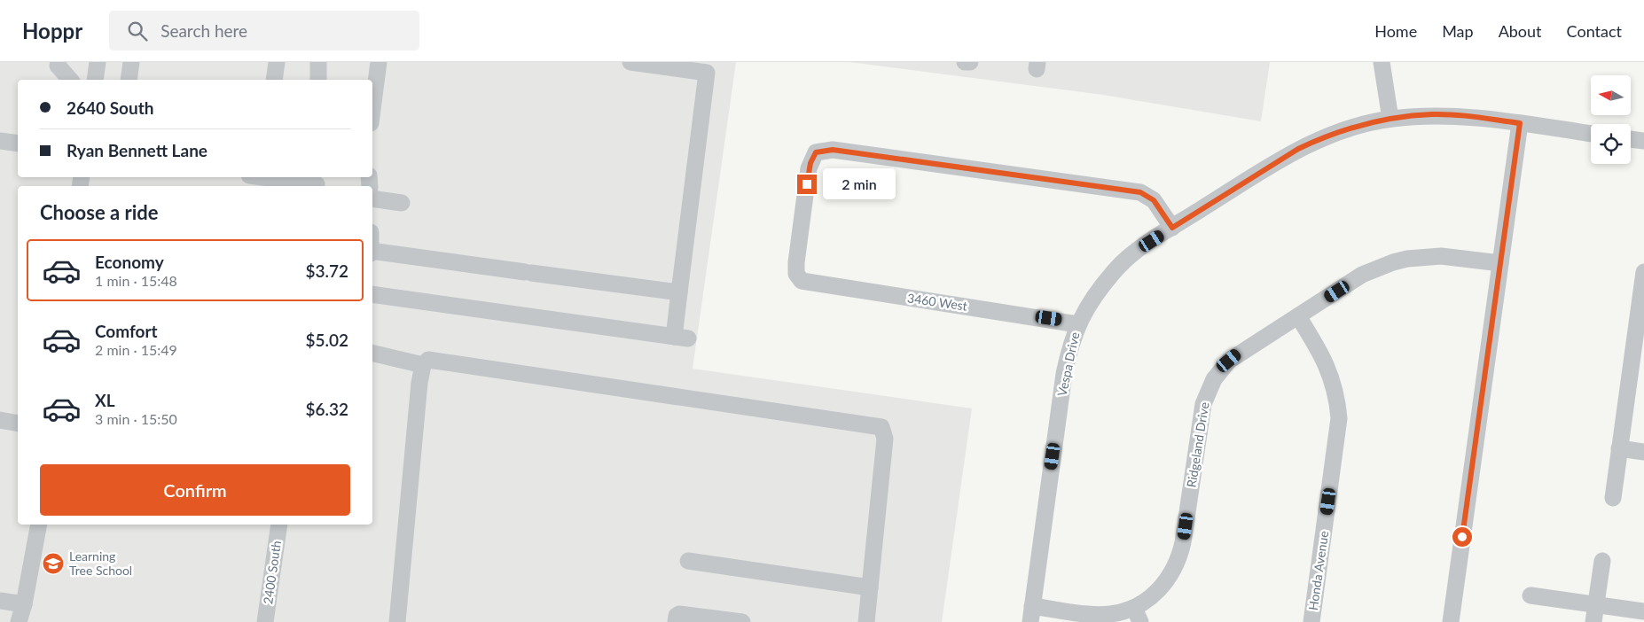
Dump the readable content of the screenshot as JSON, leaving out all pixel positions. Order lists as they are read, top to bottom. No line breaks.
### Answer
{"streets":{"street":["3460 West","Vespa Drive","Ridgeland Drive","Honda Avenue","2400 South"]},"crossings":[["3460 West","Vespa Drive"],["Vespa Drive","Ridgeland Drive"],["Ridgeland Drive","Honda Avenue"]],"places":{"school or university":["Learning Tree School"]},"north":"left","page":{"header":"Hoppr","search":"Search here","nav":["Home","Map","About","Contact"],"banner":["2640 South","Ryan Bennett Lane"],"bubble":"2 min","heading":"Choose a ride","list":[{"name":"Economy","note":"1 min · 15:48","value":"$3.72"},{"name":"Comfort","note":"2 min · 15:49","value":"$5.02"},{"name":"XL","note":"3 min · 15:50","value":"$6.32"}],"buttons":"Confirm"}}
